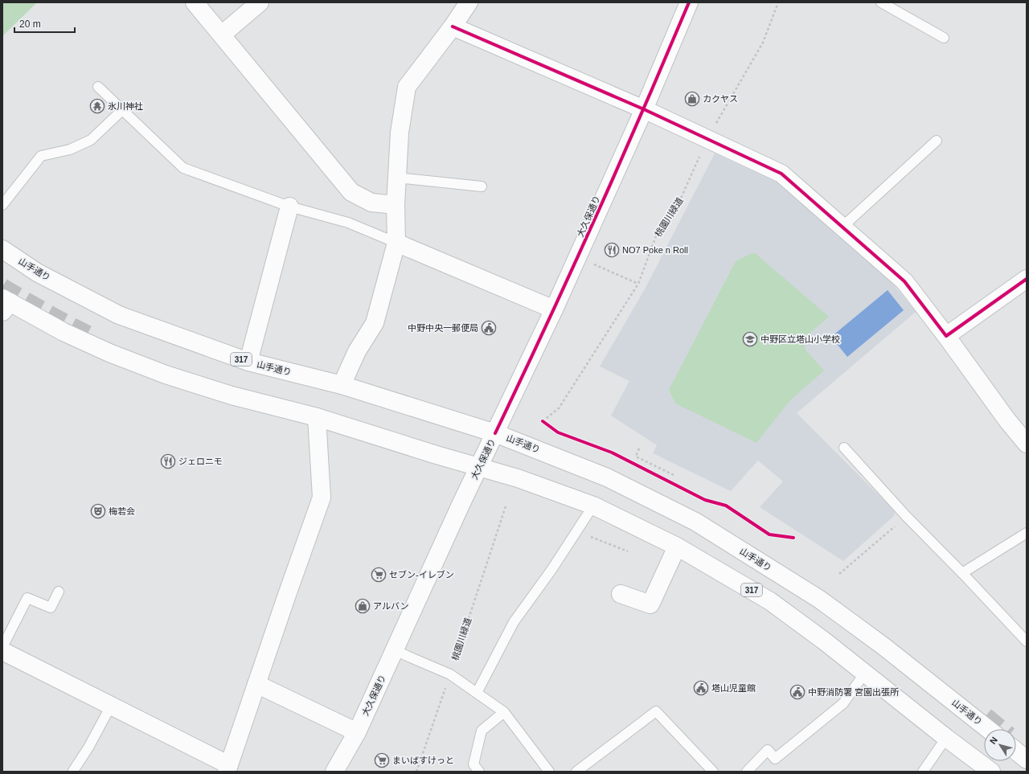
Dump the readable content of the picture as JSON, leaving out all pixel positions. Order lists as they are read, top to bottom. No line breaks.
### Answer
{"streets":{"main road":["大久保通り","山手通り","317"],"path":["桃園川緑道"]},"crossings":[["大久保通り","山手通り"],["大久保通り","317"]],"places":{"shop":["カクヤス","アルバン"],"temple":["氷川神社"],"restaurant":["NO7 Poke n Roll","ジェロニモ"],"public building":["中野中央一郵便局","塔山児童館","中野消防署 宮園出張所"],"school or university":["中野区立塔山小学校"],"theatre":["梅若会"],"supermarket":["セブン-イレブン","まいばすけっと"]},"scale_bar":"20 m","north":"top left"}
